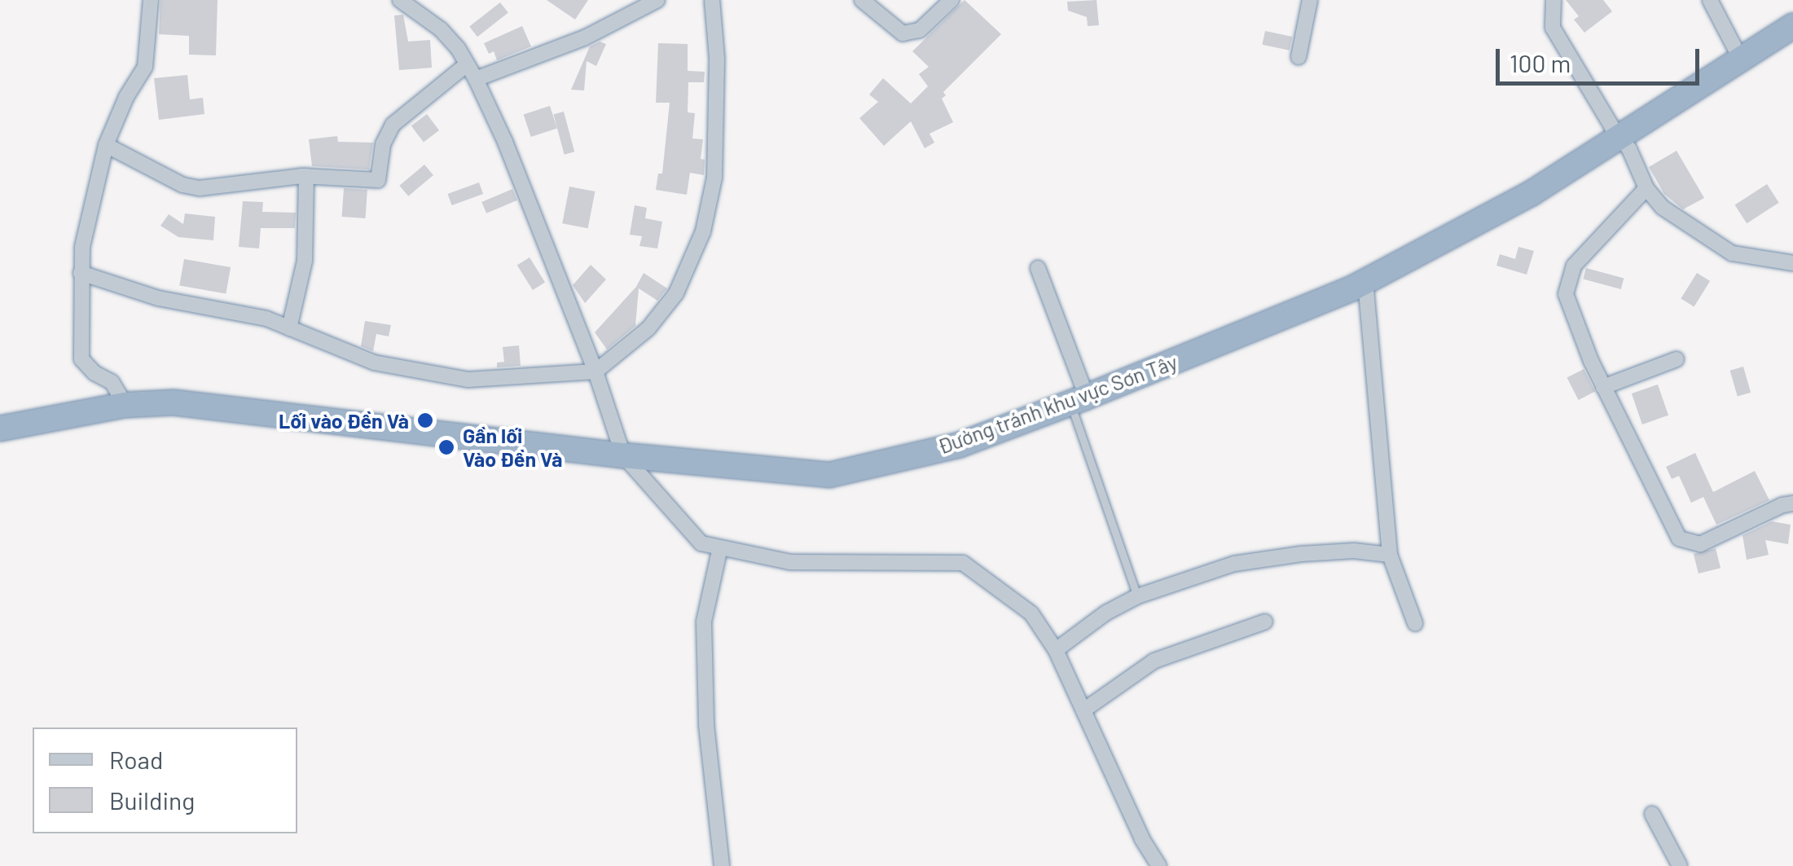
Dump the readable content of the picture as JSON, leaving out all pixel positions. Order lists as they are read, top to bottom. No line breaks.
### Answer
{"streets":{"highway":["Đường tránh khu vực Sơn Tây"]},"places":["Lối vào Đền Và","Gần lối Vào Đền Và"],"legend":["Road","Building"],"scale_bar":"100 m"}
